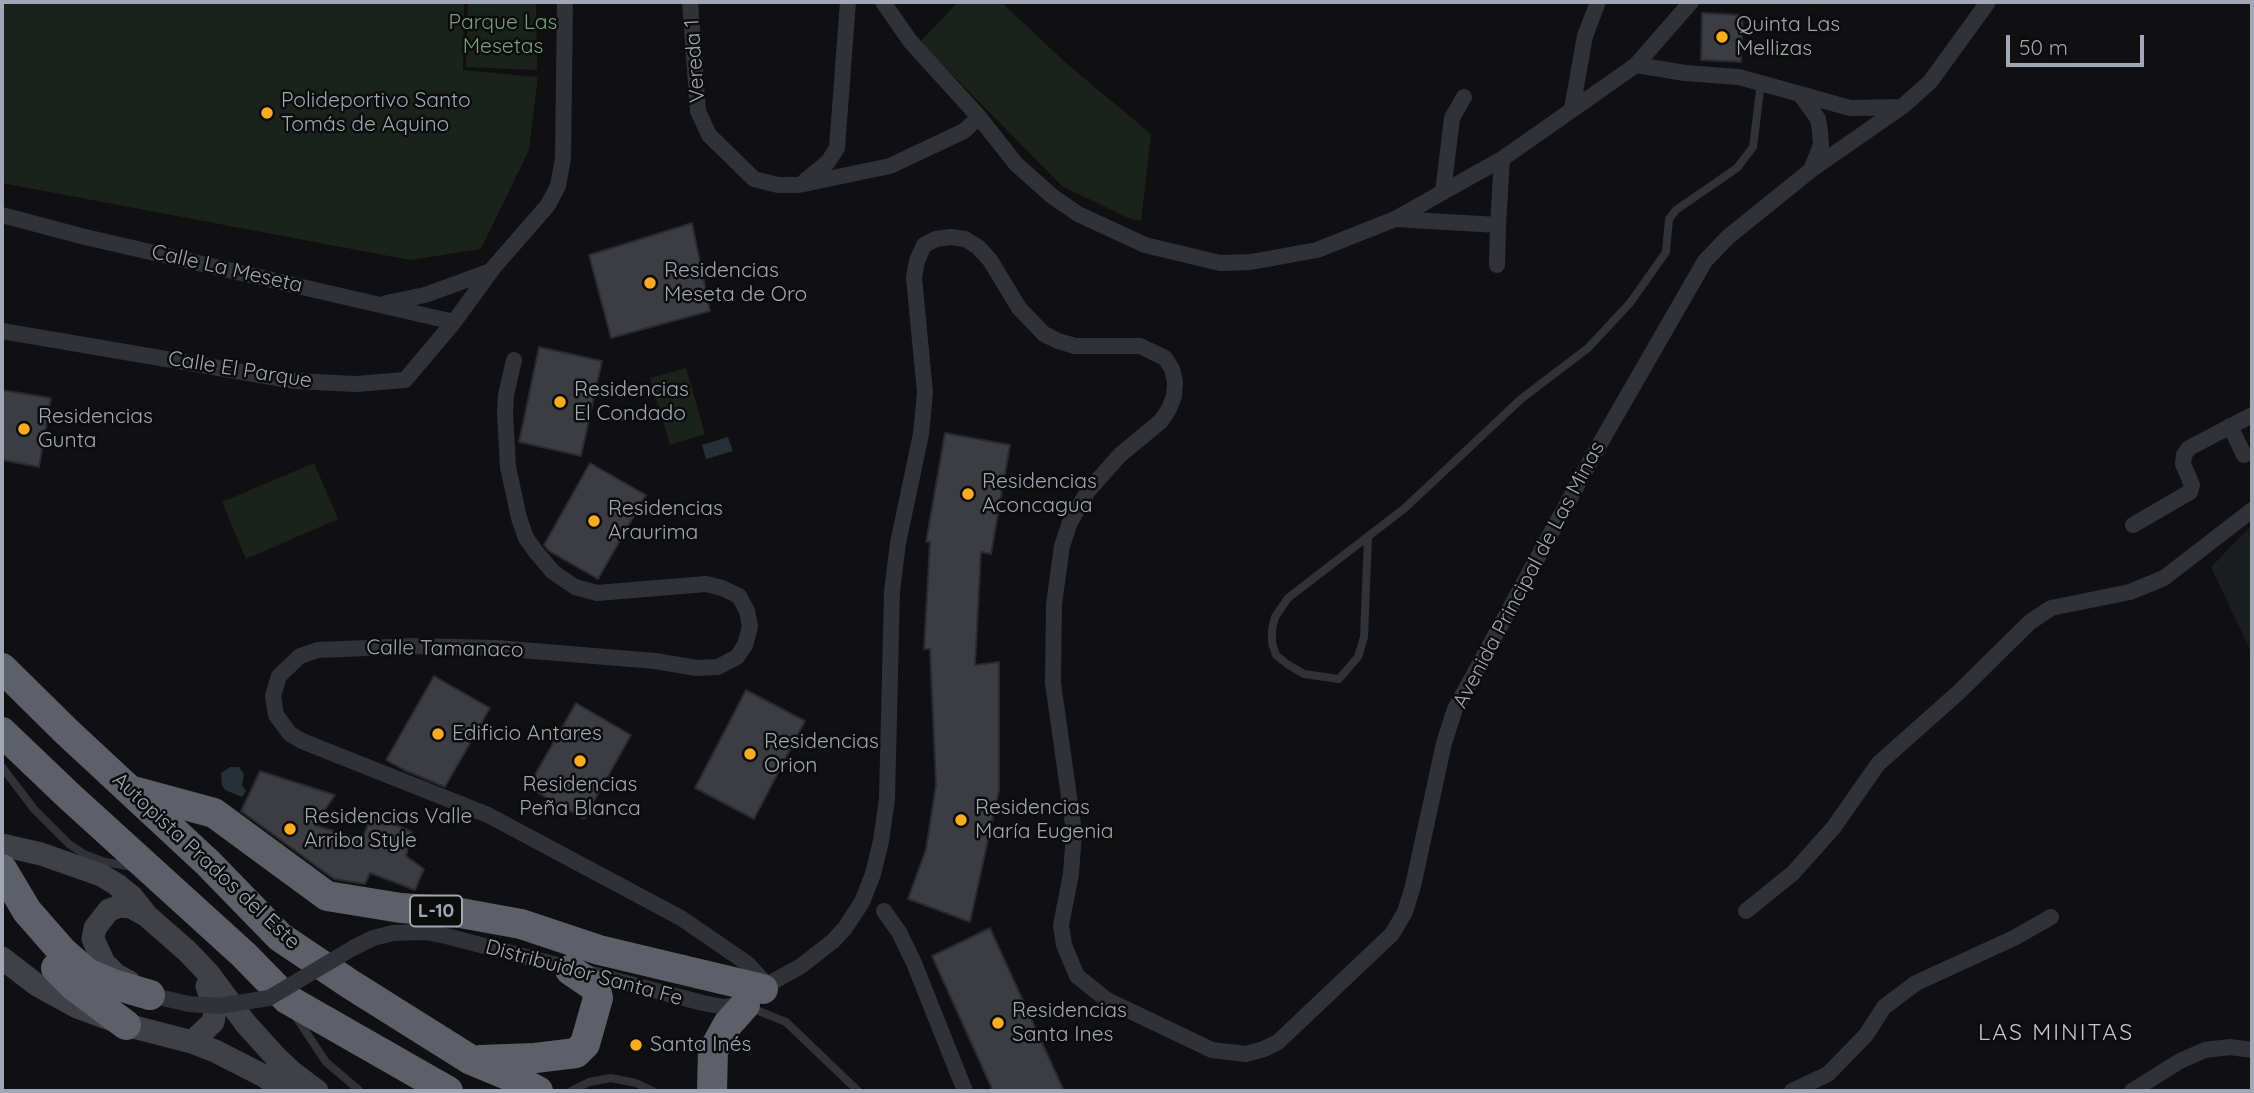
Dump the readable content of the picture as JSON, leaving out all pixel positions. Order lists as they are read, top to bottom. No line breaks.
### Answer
{"streets":{"highway":["Autopista Prados del Este","L-10"],"street":["Vereda 1","Calle La Meseta","Calle El Parque","Avenida Principal de Las Minas","Calle Tamanaco","Distribuidor Santa Fe"]},"crossings":[["Calle La Meseta","Calle El Parque"],["Avenida Principal de Las Minas","Calle Tamanaco"],["Avenida Principal de Las Minas","L-10"],["Avenida Principal de Las Minas","Distribuidor Santa Fe"],["Calle Tamanaco","L-10"],["Calle Tamanaco","Distribuidor Santa Fe"],["Autopista Prados del Este","L-10"],["L-10","Distribuidor Santa Fe"]],"districts":["LAS MINITAS"],"parks":["Parque Las Mesetas"],"places":["Quinta Las Mellizas","Polideportivo Santo Tomás de Aquino","Residencias Meseta de Oro","Residencias El Condado","Residencias Gunta","Residencias Aconcagua","Residencias Araurima","Edificio Antares","Residencias Orion","Residencias Peña Blanca","Residencias María Eugenia","Residencias Valle Arriba Style","Residencias Santa Ines","Santa Inés"],"scale_bar":"50 m"}
